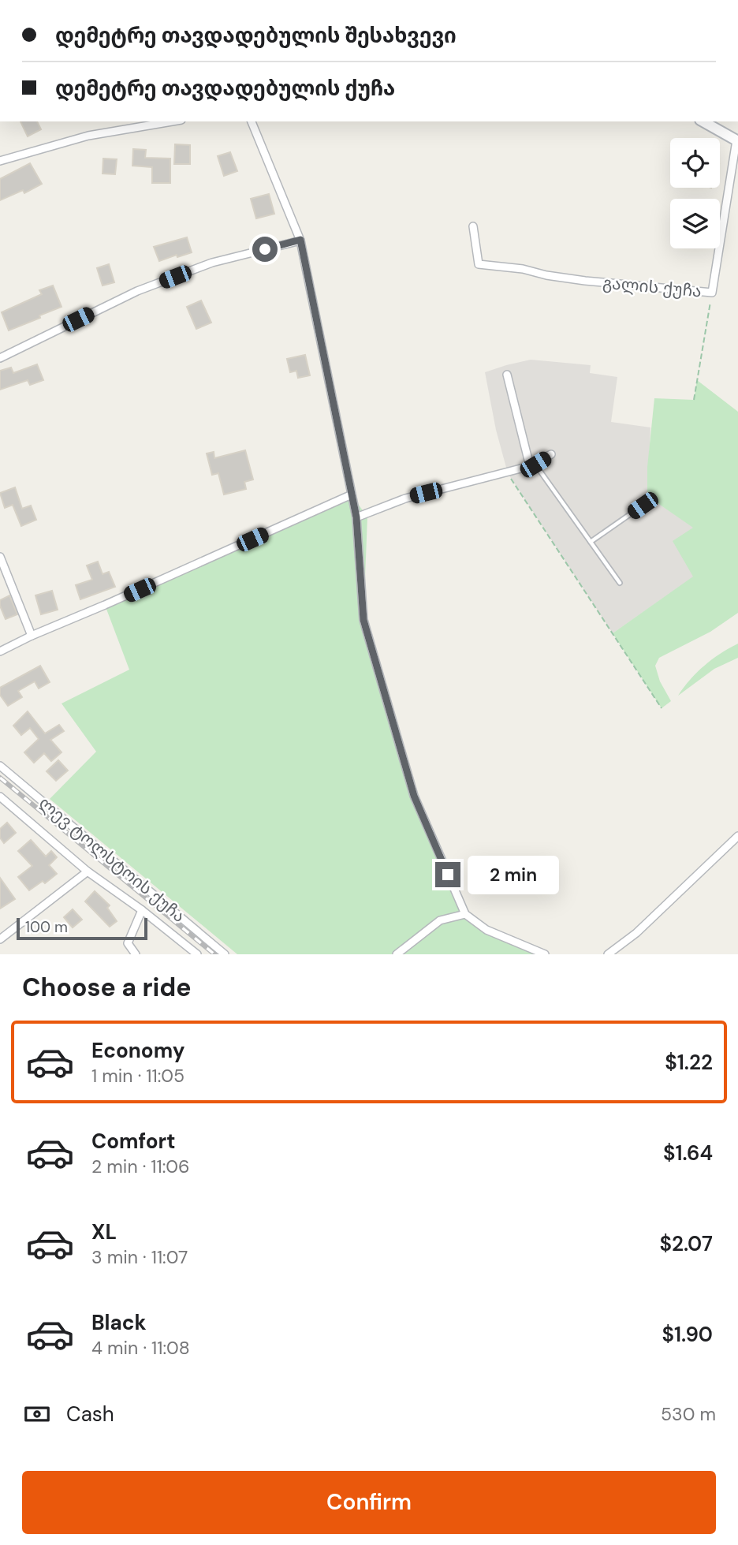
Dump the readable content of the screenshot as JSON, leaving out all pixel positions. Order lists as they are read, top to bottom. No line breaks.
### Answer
{"streets":{"street":["გალის ქუჩა","ლევ ტოლსტოის ქუჩა"]},"scale_bar":"100 m","page":{"banner":["დემეტრე თავდადებულის შესახვევი","დემეტრე თავდადებულის ქუჩა"],"bubble":"2 min","scale":"100 m","heading":"Choose a ride","list":[{"name":"Economy","note":"1 min · 11:05","value":"$1.22"},{"name":"Comfort","note":"2 min · 11:06","value":"$1.64"},{"name":"XL","note":"3 min · 11:07","value":"$2.07"},{"name":"Black","note":"4 min · 11:08","value":"$1.90"}],"pay":["Cash","530 m"],"buttons":"Confirm"}}
